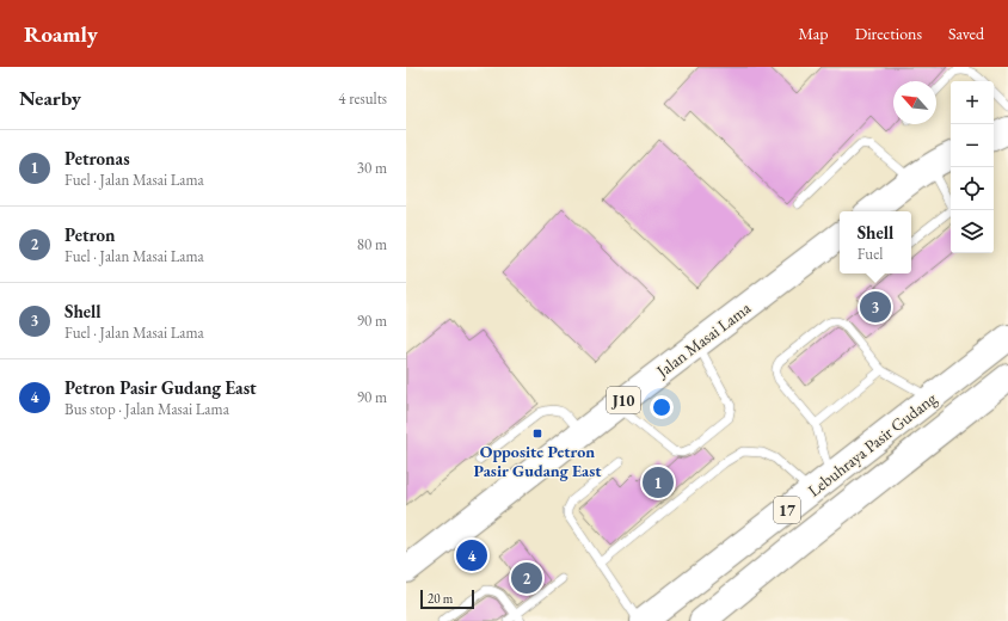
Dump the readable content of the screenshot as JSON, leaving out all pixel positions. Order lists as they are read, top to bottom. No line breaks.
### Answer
{"streets":{"main road":["Jalan Masai Lama","J10","Lebuhraya Pasir Gudang","17"]},"places":{"transit":["Opposite Petron Pasir Gudang East"]},"scale_bar":"20 m","north":"top left","page":{"header":"Roamly","nav":["Map","Directions","Saved"],"heading":["Nearby","4 results"],"map_buttons":["+","−"],"list":[{"mark":"1","name":"Petronas","note":"Fuel · Jalan Masai Lama","value":"30 m"},{"mark":"2","name":"Petron","note":"Fuel · Jalan Masai Lama","value":"80 m"},{"mark":"3","name":"Shell","note":"Fuel · Jalan Masai Lama","value":"90 m"},{"mark":"4","name":"Petron Pasir Gudang East","note":"Bus stop · Jalan Masai Lama","value":"90 m"}],"popup":["Shell","Fuel"],"pins":["3","1","4","2"],"scale":"20 m"}}
